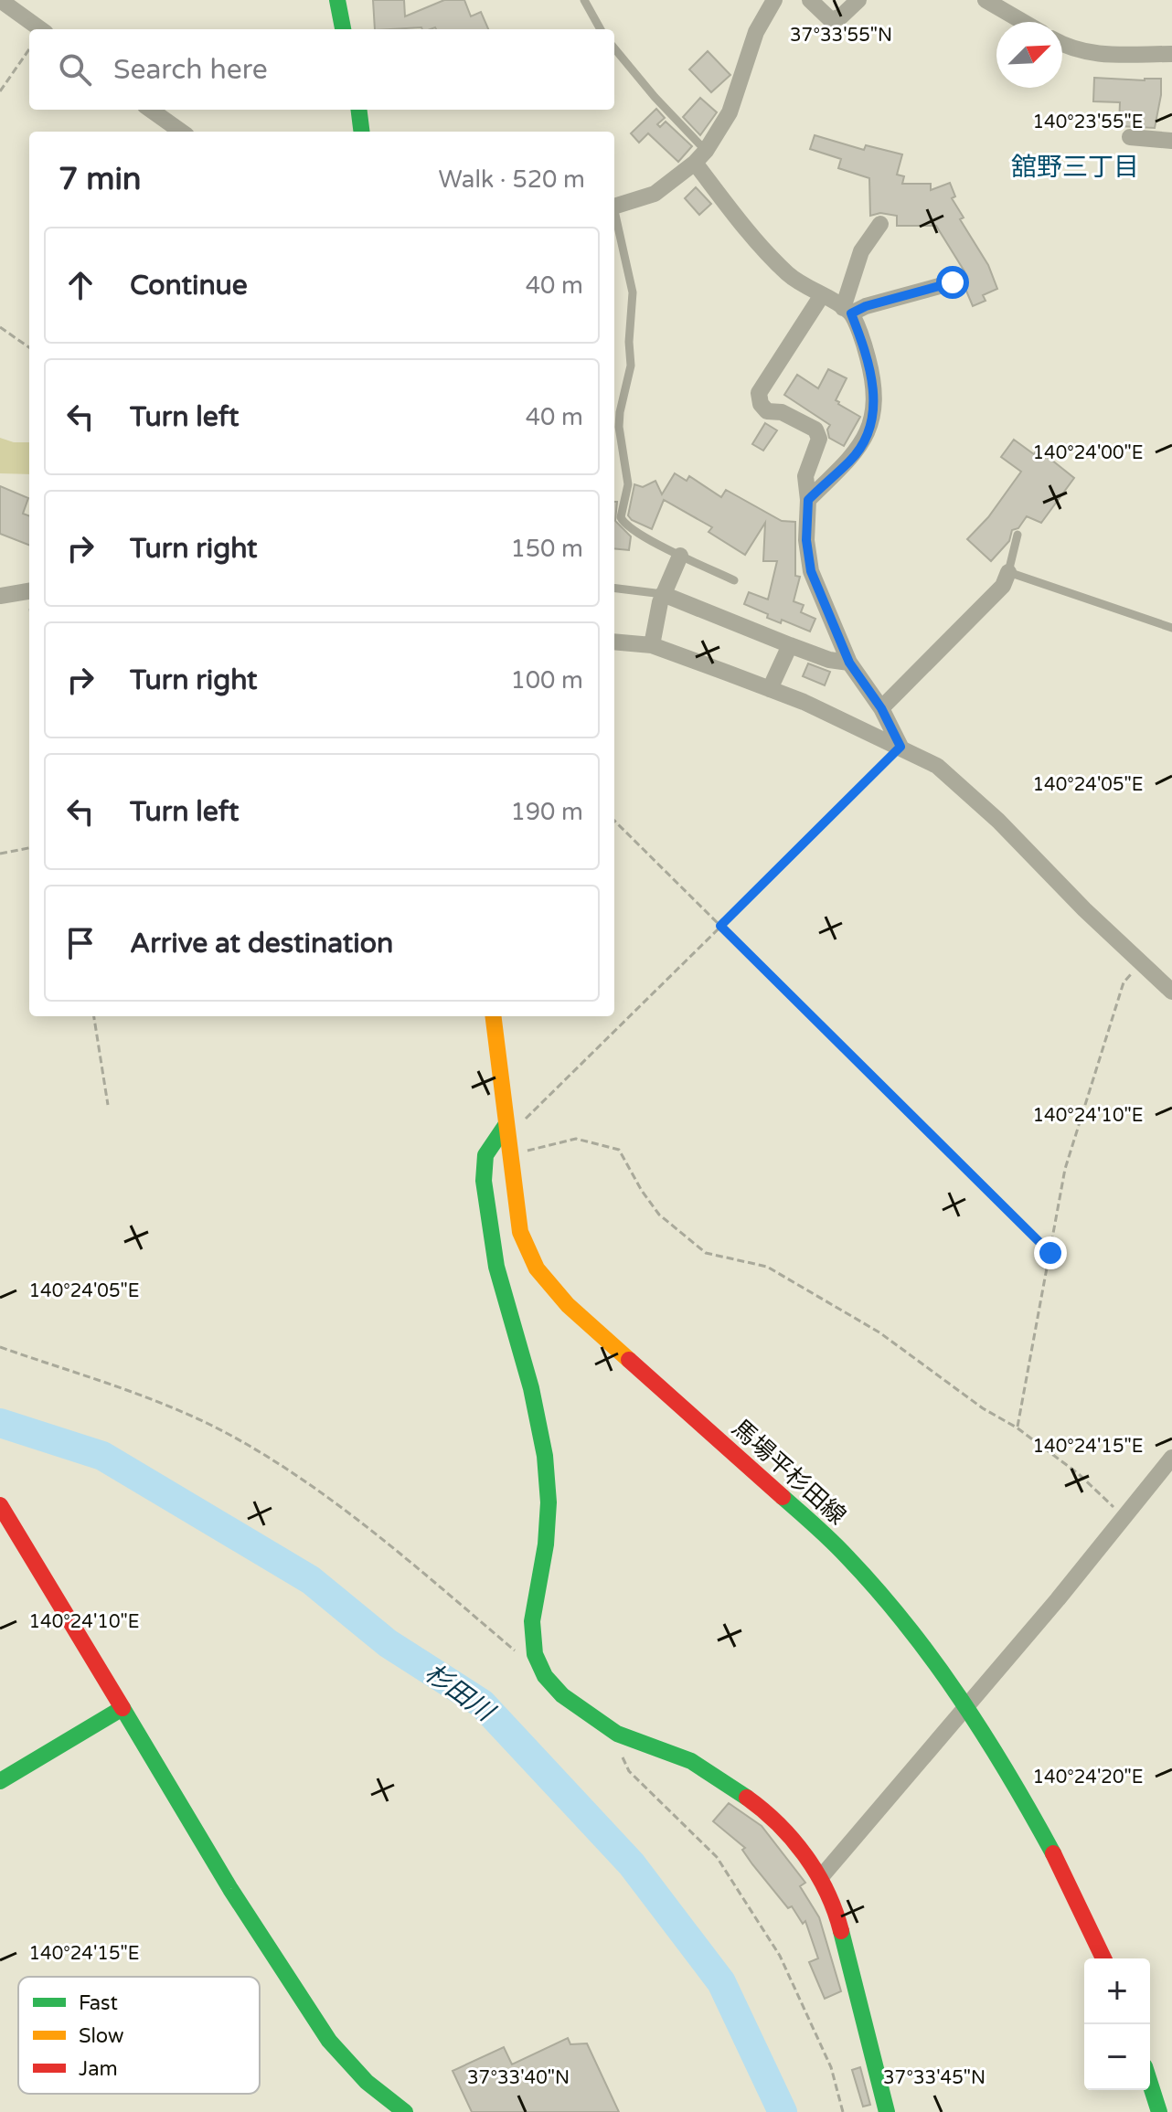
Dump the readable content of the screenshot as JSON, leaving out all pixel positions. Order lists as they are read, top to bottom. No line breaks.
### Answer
{"streets":{"street":["馬場平杉田線"]},"districts":["舘野三丁目"],"water":["杉田川"],"legend":["Fast","Slow","Jam"],"north":"top right","page":{"search":"Search here","heading":["7 min","Walk · 520 m"],"list":[["Continue","40 m"],["Turn left","40 m"],["Turn right","150 m"],["Turn right","100 m"],["Turn left","190 m"],"Arrive at destination"],"map_buttons":["+","−"]},"coordinates":["37°33'55\"N","140°23'55\"E","140°24'00\"E","140°24'05\"E","140°24'10\"E","140°24'15\"E","140°24'20\"E","37°33'40\"N","37°33'45\"N"]}
